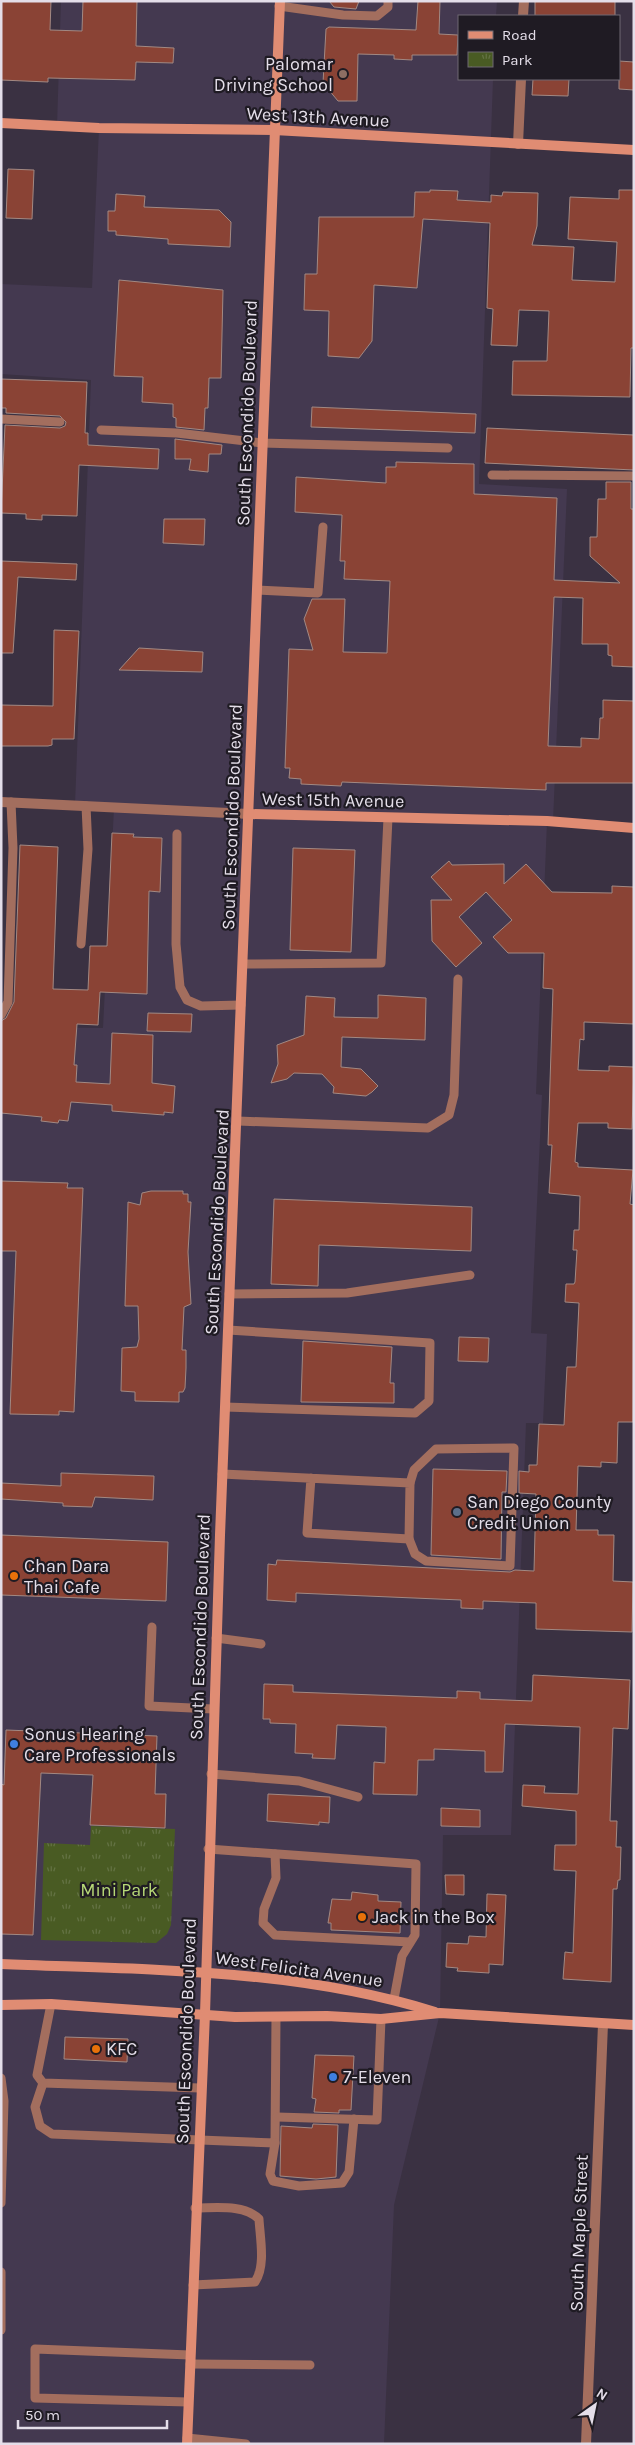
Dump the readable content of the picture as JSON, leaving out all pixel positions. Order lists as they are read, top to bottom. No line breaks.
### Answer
{"streets":{"main road":["West 13th Avenue","South Escondido Boulevard","West 15th Avenue","West Felicita Avenue"],"street":["South Maple Street"]},"crossings":[["West 13th Avenue","South Escondido Boulevard"],["South Escondido Boulevard","West 15th Avenue"],["South Escondido Boulevard","West Felicita Avenue"],["West Felicita Avenue","South Maple Street"]],"parks":["Mini Park"],"places":["Palomar Driving School","San Diego County Credit Union","Chan Dara Thai Cafe","Sonus Hearing Care Professionals","Jack in the Box","KFC","7-Eleven"],"legend":["Road","Park"],"scale_bar":"50 m","north":"top right"}
